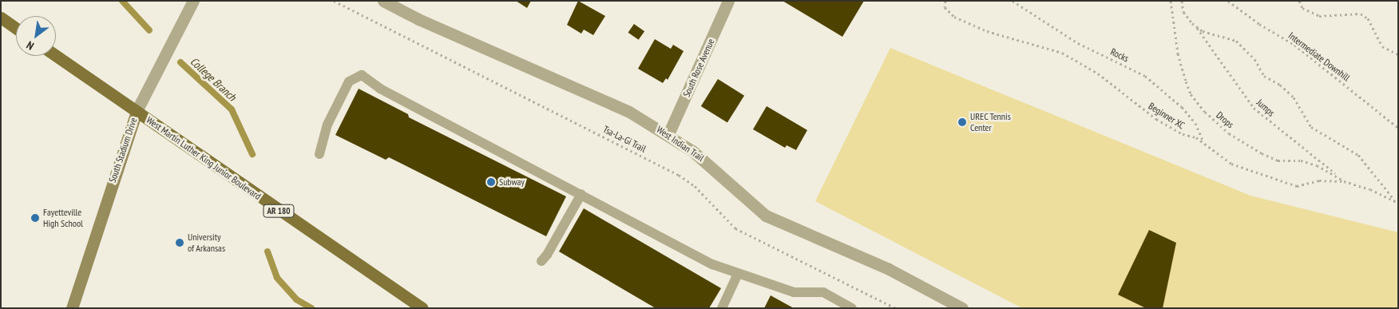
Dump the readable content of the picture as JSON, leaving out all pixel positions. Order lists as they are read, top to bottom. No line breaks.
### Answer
{"streets":{"main road":["West Martin Luther King Junior Boulevard","AR 180"],"street":["South Rose Avenue","West Indian Trail","South Stadium Drive"],"path":["Rocks","Intermediate Downhill","Jumps","Beginner XC","Drops","Tsa-La-Gi Trail"]},"crossings":[["Rocks","Beginner XC"],["South Rose Avenue","West Indian Trail"],["Jumps","Beginner XC"],["Jumps","Drops"],["Beginner XC","Drops"],["South Stadium Drive","West Martin Luther King Junior Boulevard"]],"water":["College Branch"],"places":["UREC Tennis Center","Subway","Fayetteville High School","University of Arkansas"],"north":"bottom left"}
